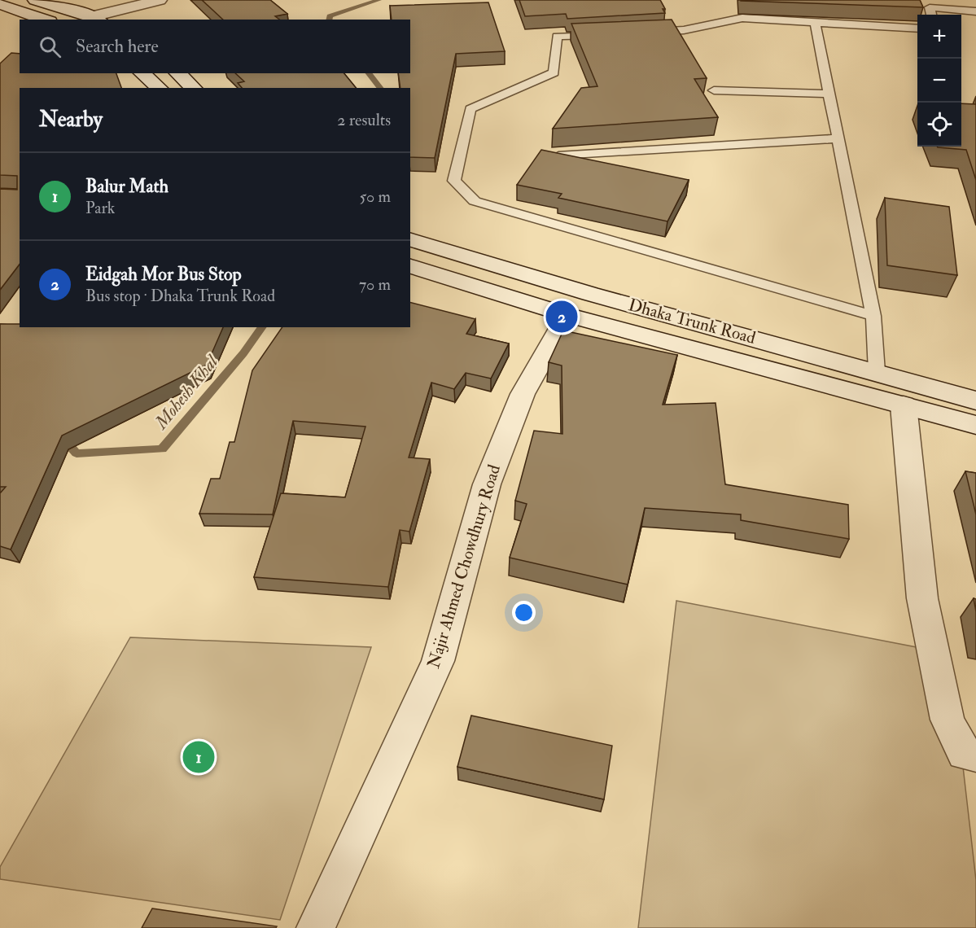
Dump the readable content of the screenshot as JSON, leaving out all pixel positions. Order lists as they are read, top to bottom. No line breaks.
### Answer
{"streets":{"main road":["Dhaka Trunk Road","Najir Ahmed Chowdhury Road"]},"crossings":[["Dhaka Trunk Road","Najir Ahmed Chowdhury Road"]],"water":["Mohesh Khal"],"page":{"map_buttons":["+","−"],"search":"Search here","heading":["Nearby","2 results"],"list":[{"mark":"1","name":"Balur Math","note":"Park","value":"50 m"},{"mark":"2","name":"Eidgah Mor Bus Stop","note":"Bus stop · Dhaka Trunk Road","value":"70 m"}],"pins":["2","1"]}}
